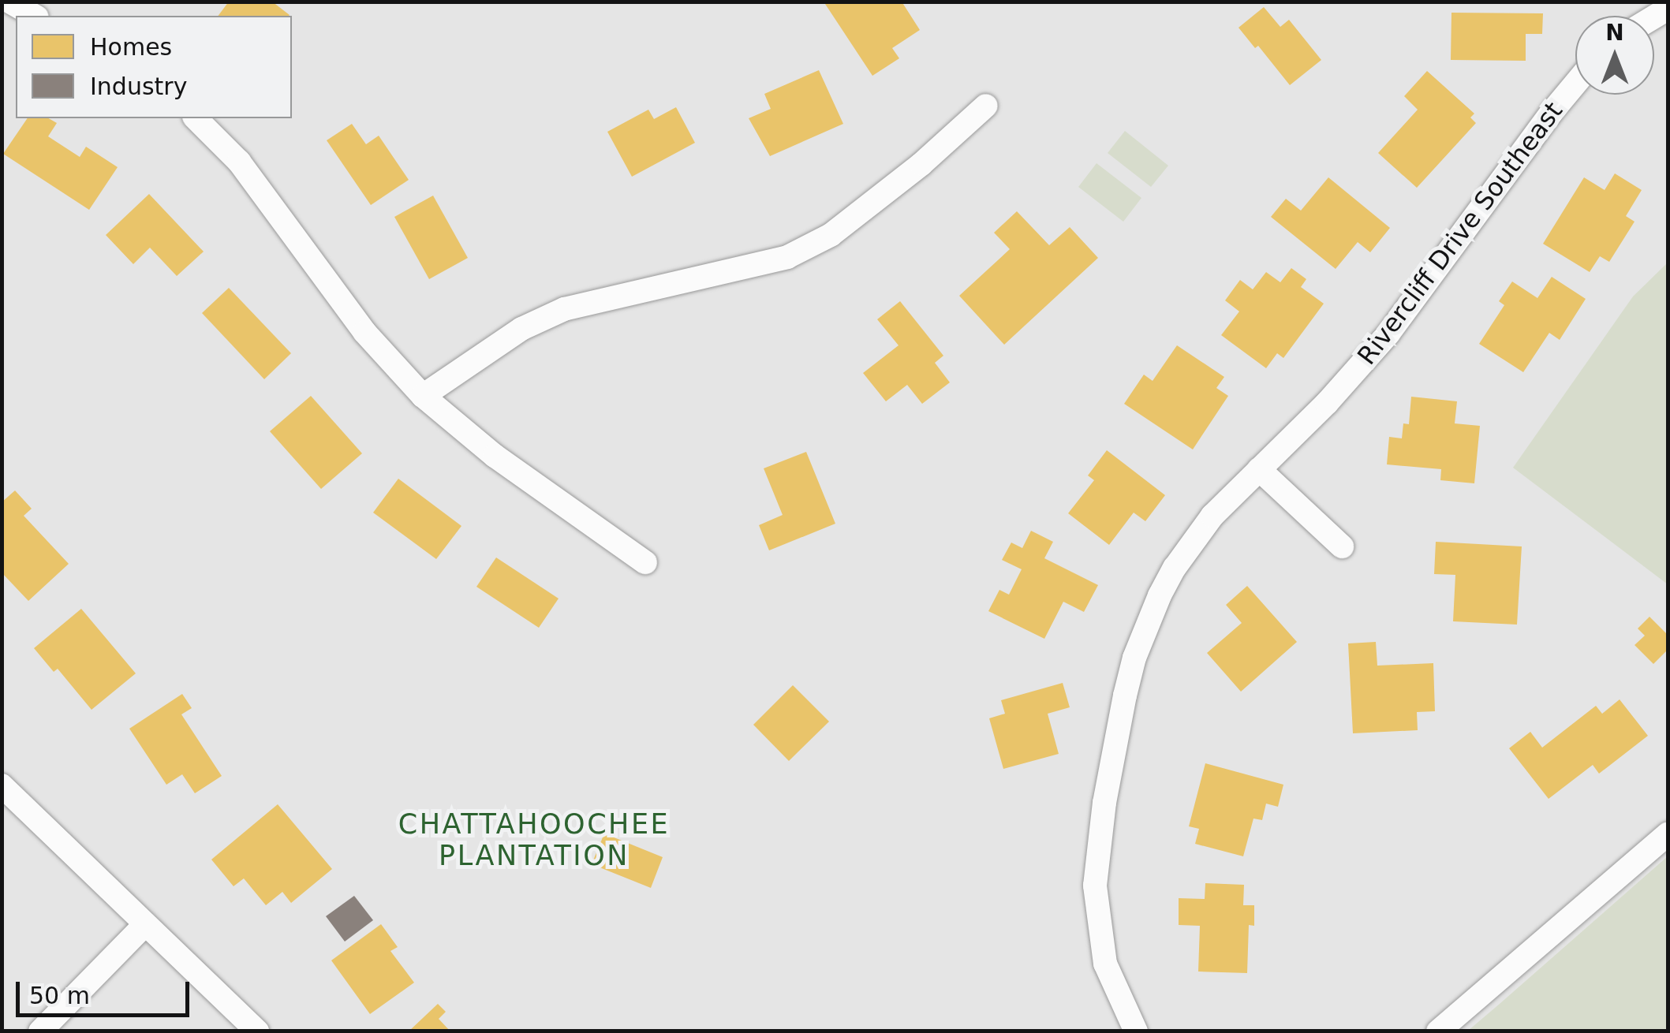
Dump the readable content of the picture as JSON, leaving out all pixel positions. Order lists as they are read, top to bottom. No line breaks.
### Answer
{"streets":{"street":["Rivercliff Drive Southeast"]},"districts":["CHATTAHOOCHEE PLANTATION"],"legend":["Homes","Industry"],"scale_bar":"50 m","north":"top"}
